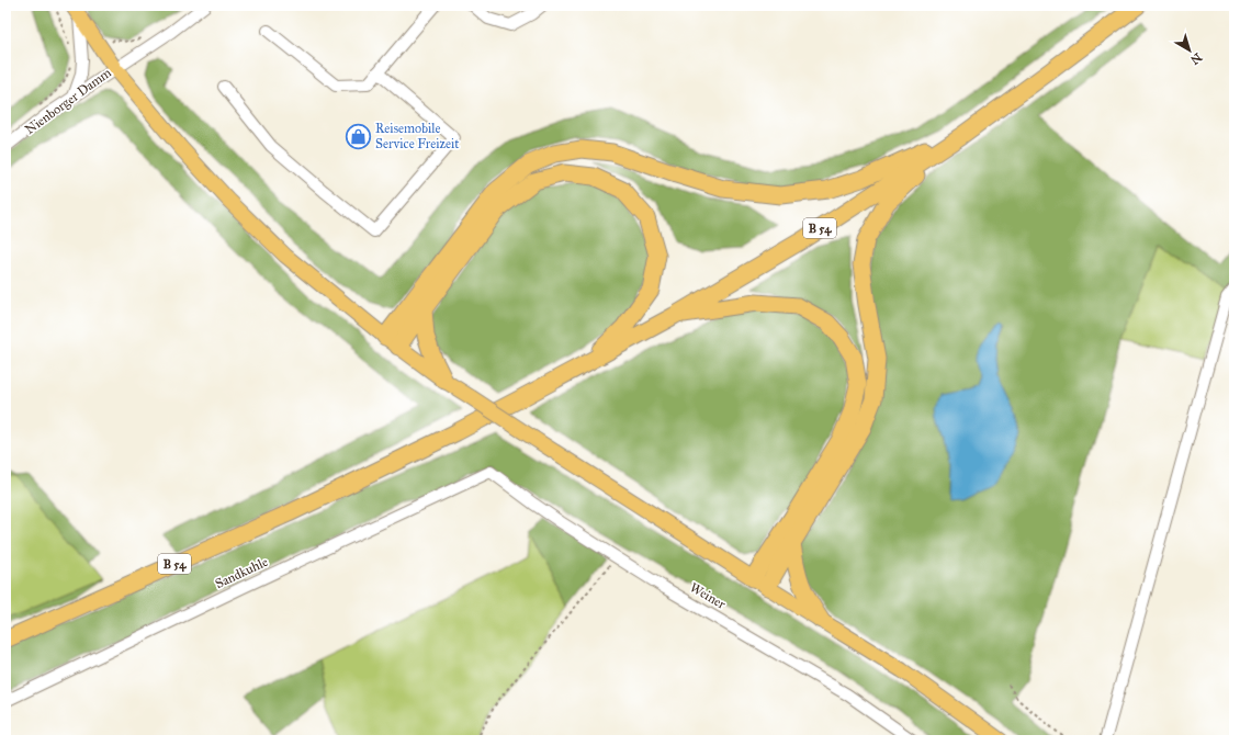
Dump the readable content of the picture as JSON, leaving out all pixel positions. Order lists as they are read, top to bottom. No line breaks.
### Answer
{"streets":{"highway":["B 54"],"main road":["Nienborger Damm"],"street":["Sandkuhle","Weiner"]},"crossings":[["Sandkuhle","Weiner"]],"places":{"shop":["Reisemobile Service Freizeit"]},"north":"bottom right"}
